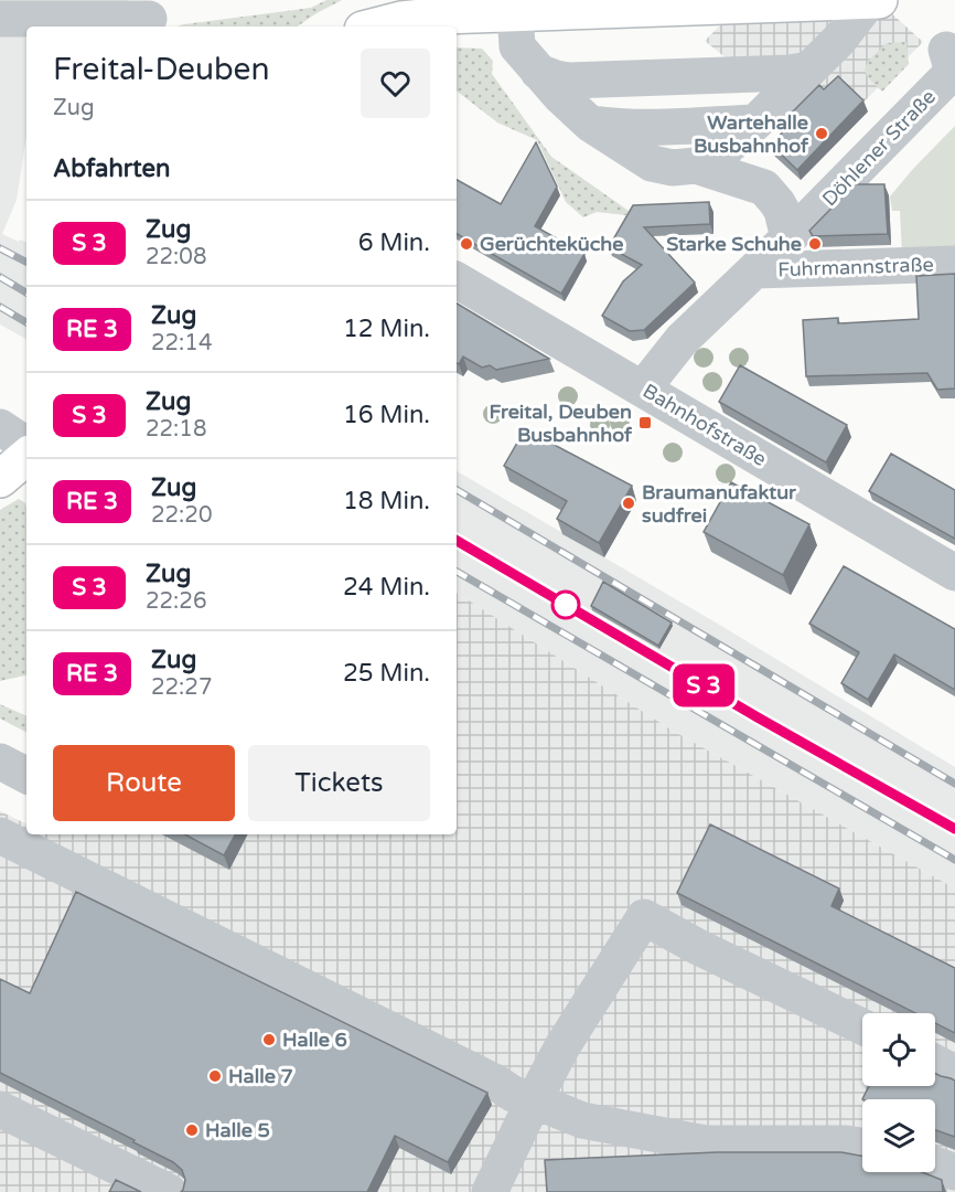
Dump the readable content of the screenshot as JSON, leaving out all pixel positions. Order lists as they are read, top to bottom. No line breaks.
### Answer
{"streets":{"street":["Döhlener Straße","Fuhrmannstraße","Bahnhofstraße"]},"crossings":[["Döhlener Straße","Fuhrmannstraße"],["Döhlener Straße","Bahnhofstraße"]],"places":{"other":["Wartehalle Busbahnhof","Gerüchteküche","Starke Schuhe","Braumanufaktur sudfrei","Halle 6","Halle 7","Halle 5"],"transit":["Freital, Deuben Busbahnhof"]},"page":{"on_map":"S 3","heading":[["Freital-Deuben","Zug"],"Abfahrten"],"list":[{"mark":"S 3","name":"Zug","note":"22:08","value":"6 Min."},{"mark":"RE 3","name":"Zug","note":"22:14","value":"12 Min."},{"mark":"S 3","name":"Zug","note":"22:18","value":"16 Min."},{"mark":"RE 3","name":"Zug","note":"22:20","value":"18 Min."},{"mark":"S 3","name":"Zug","note":"22:26","value":"24 Min."},{"mark":"RE 3","name":"Zug","note":"22:27","value":"25 Min."}],"buttons":["Route","Tickets"]}}
